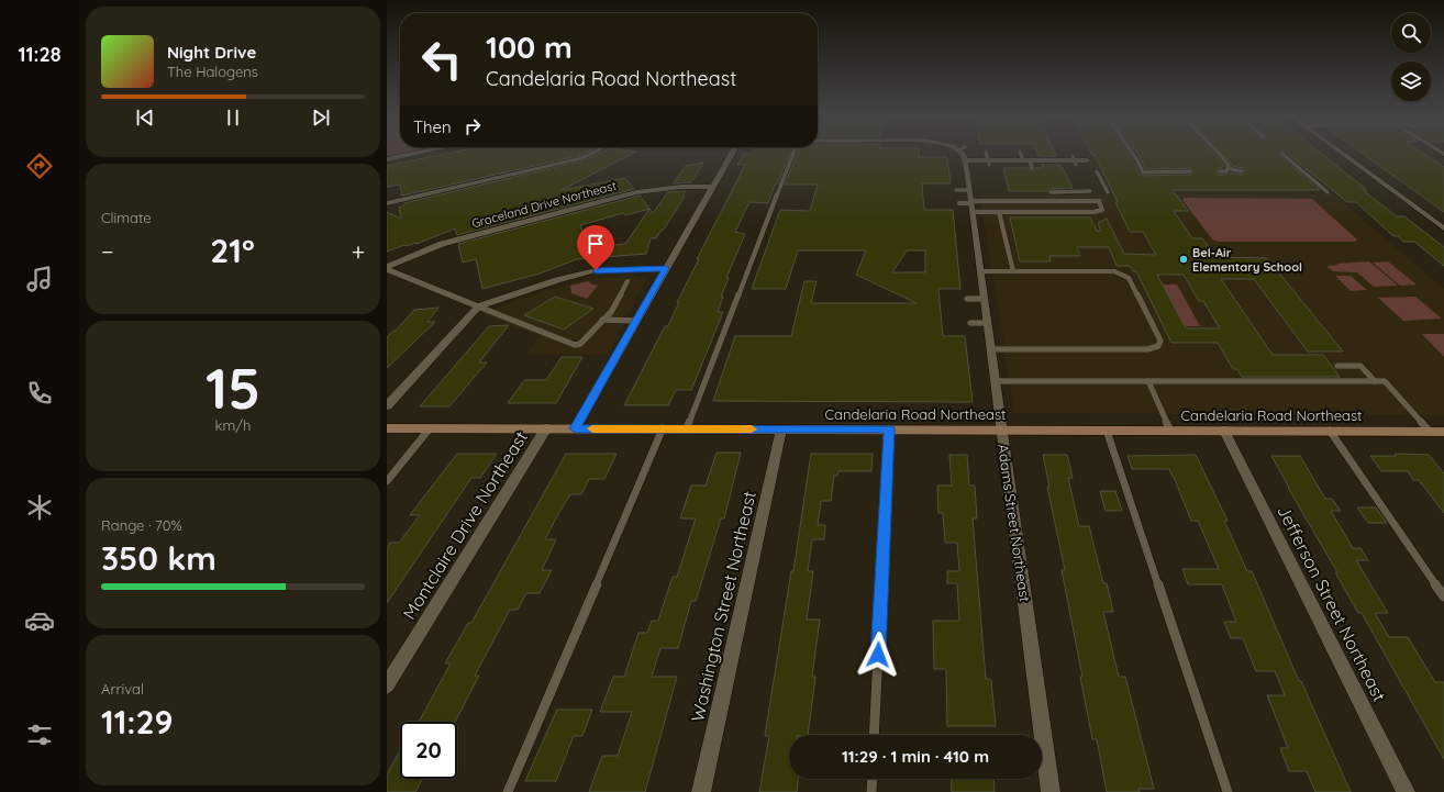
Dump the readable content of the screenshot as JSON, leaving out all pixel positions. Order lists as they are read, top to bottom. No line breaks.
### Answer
{"streets":{"main road":["Candelaria Road Northeast"],"street":["Graceland Drive Northeast","Adams Street Northeast","Montclaire Drive Northeast","Jefferson Street Northeast","Washington Street Northeast"]},"crossings":[["Candelaria Road Northeast","Adams Street Northeast"],["Candelaria Road Northeast","Montclaire Drive Northeast"],["Candelaria Road Northeast","Jefferson Street Northeast"],["Candelaria Road Northeast","Washington Street Northeast"]],"places":["Bel-Air Elementary School"],"page":{"tabs":"11:28","turn":["100 m","Candelaria Road Northeast"],"song":["Night Drive","The Halogens"],"then":"Then","tile":["Climate",["15","km/h"],["Range · 70%","350 km"],["Arrival","11:29"]],"heat":["−","21°","+"],"limit":"20","trip":"11:29 · 1 min · 410 m"}}
